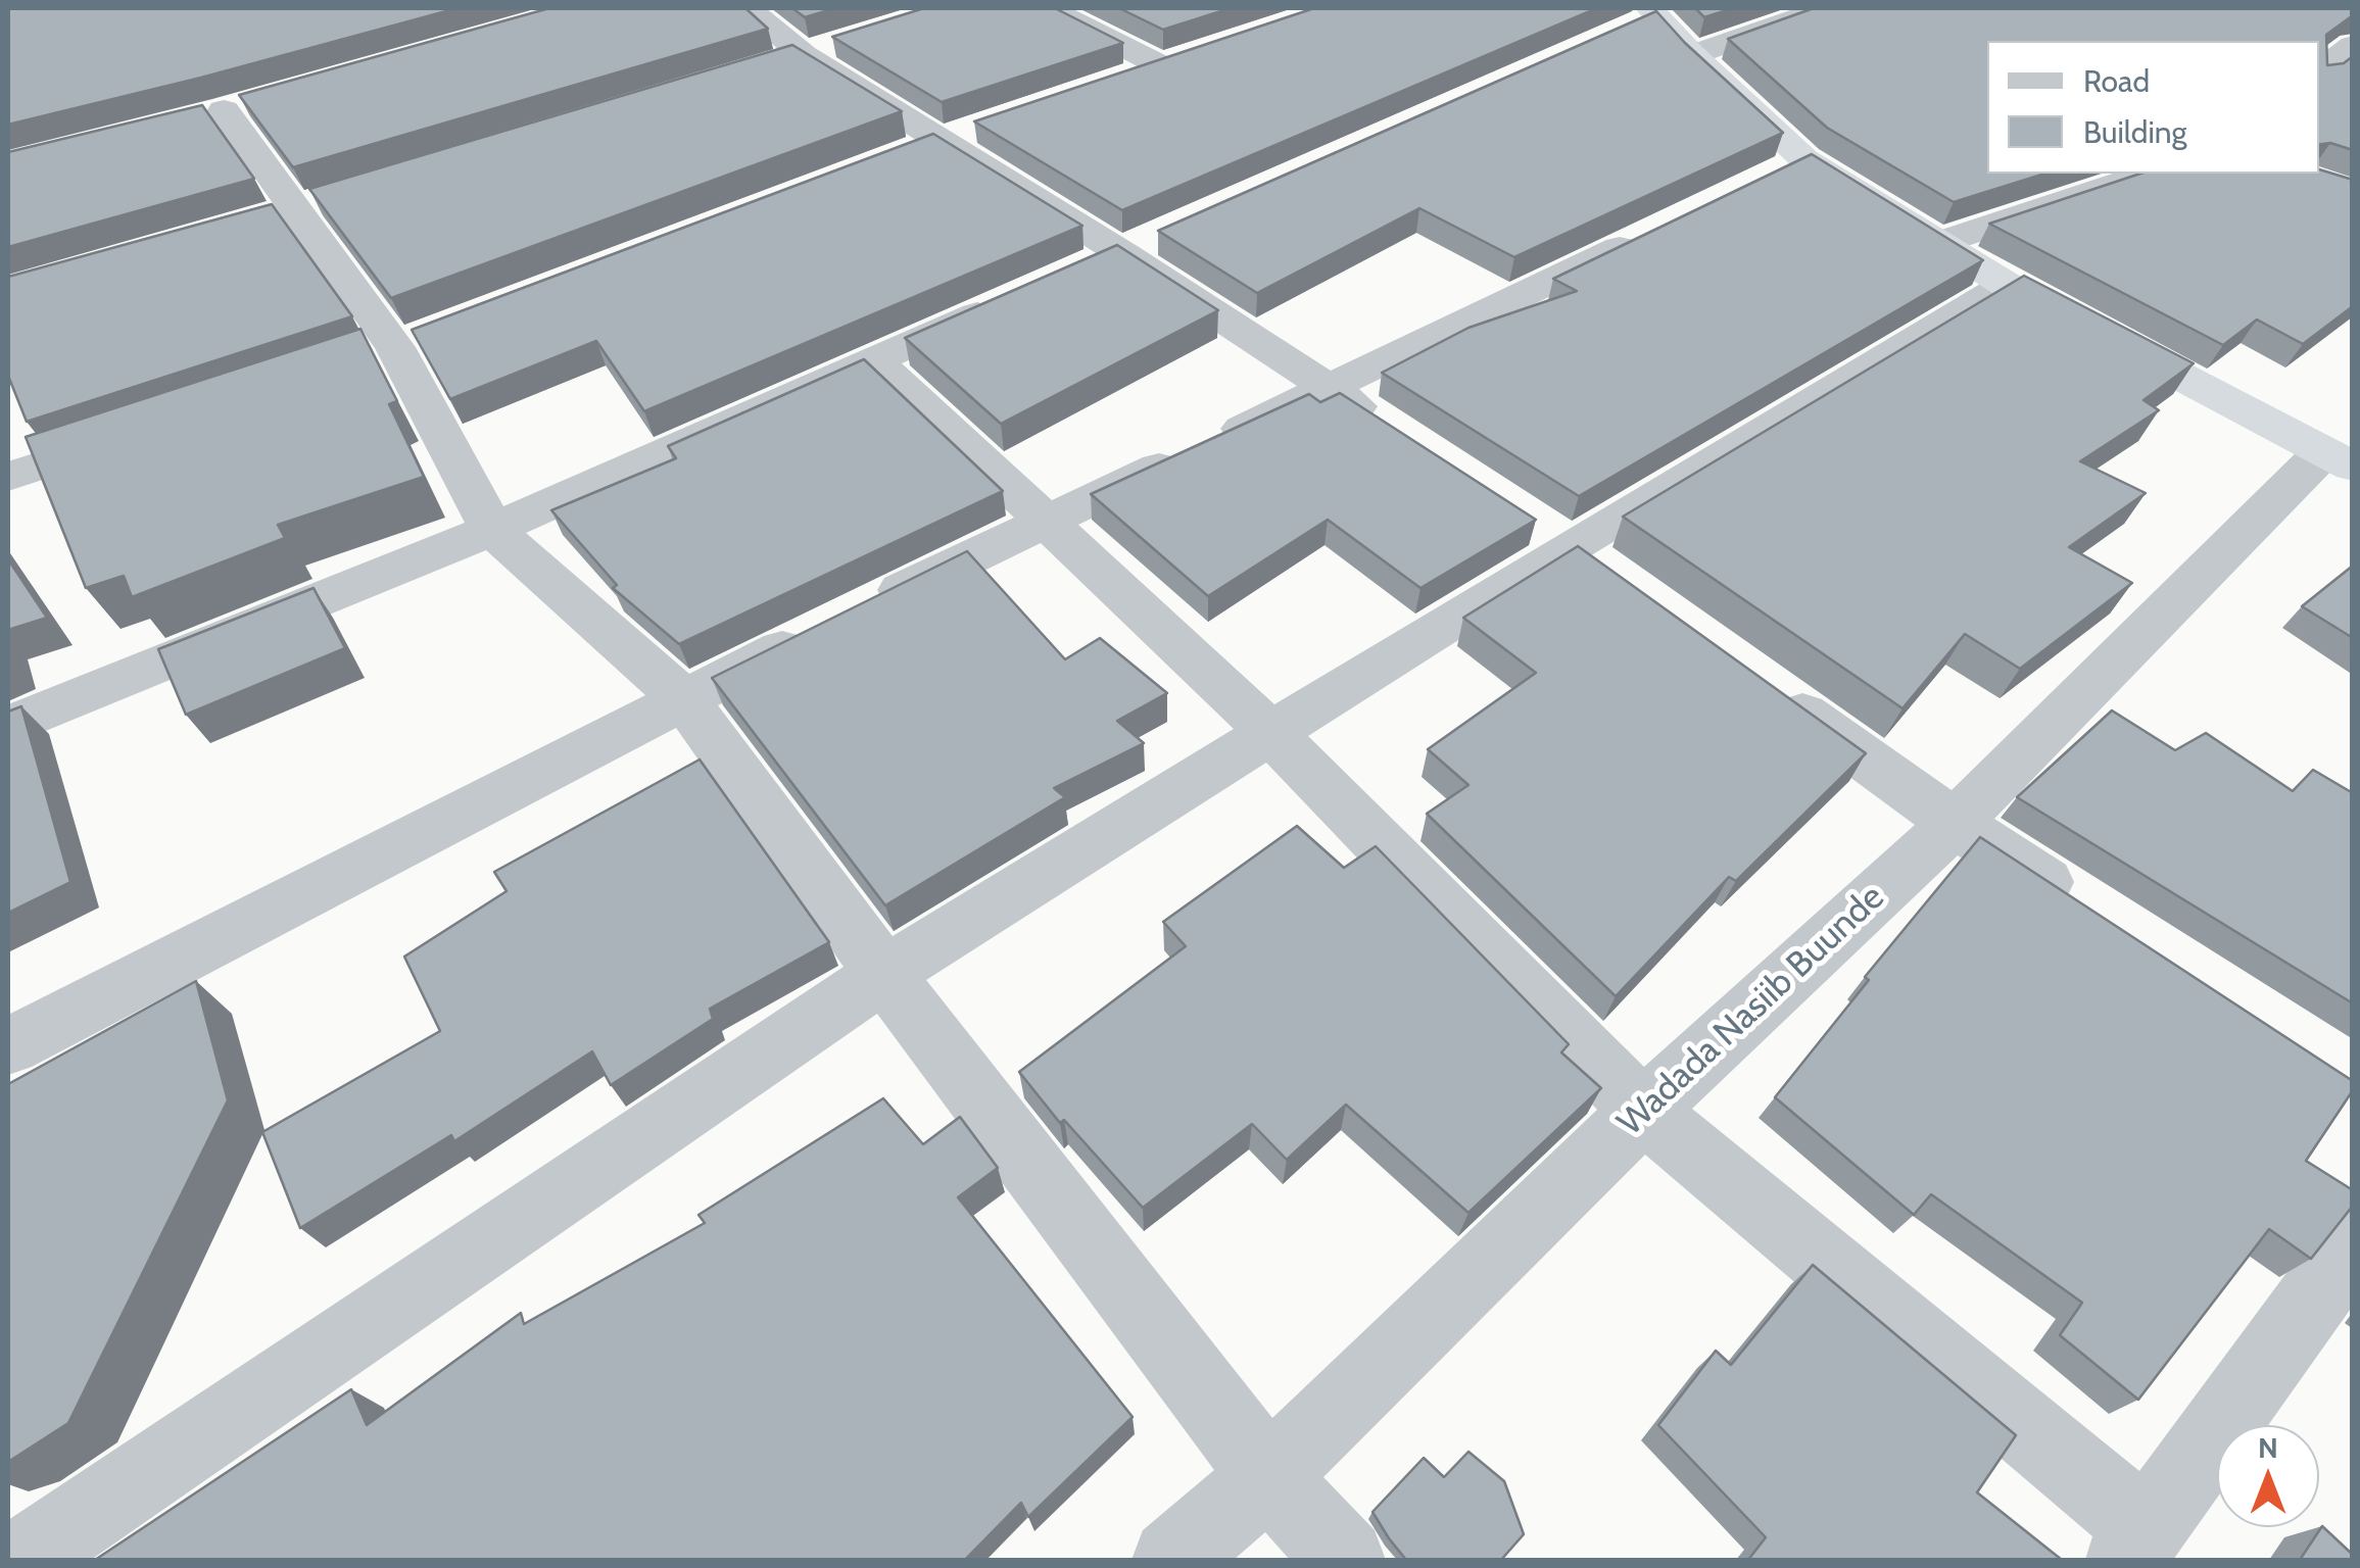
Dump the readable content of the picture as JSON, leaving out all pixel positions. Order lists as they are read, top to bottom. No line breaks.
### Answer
{"streets":{"street":["Wadada Nasiib Buunde"]},"legend":["Road","Building"],"north":"top"}
